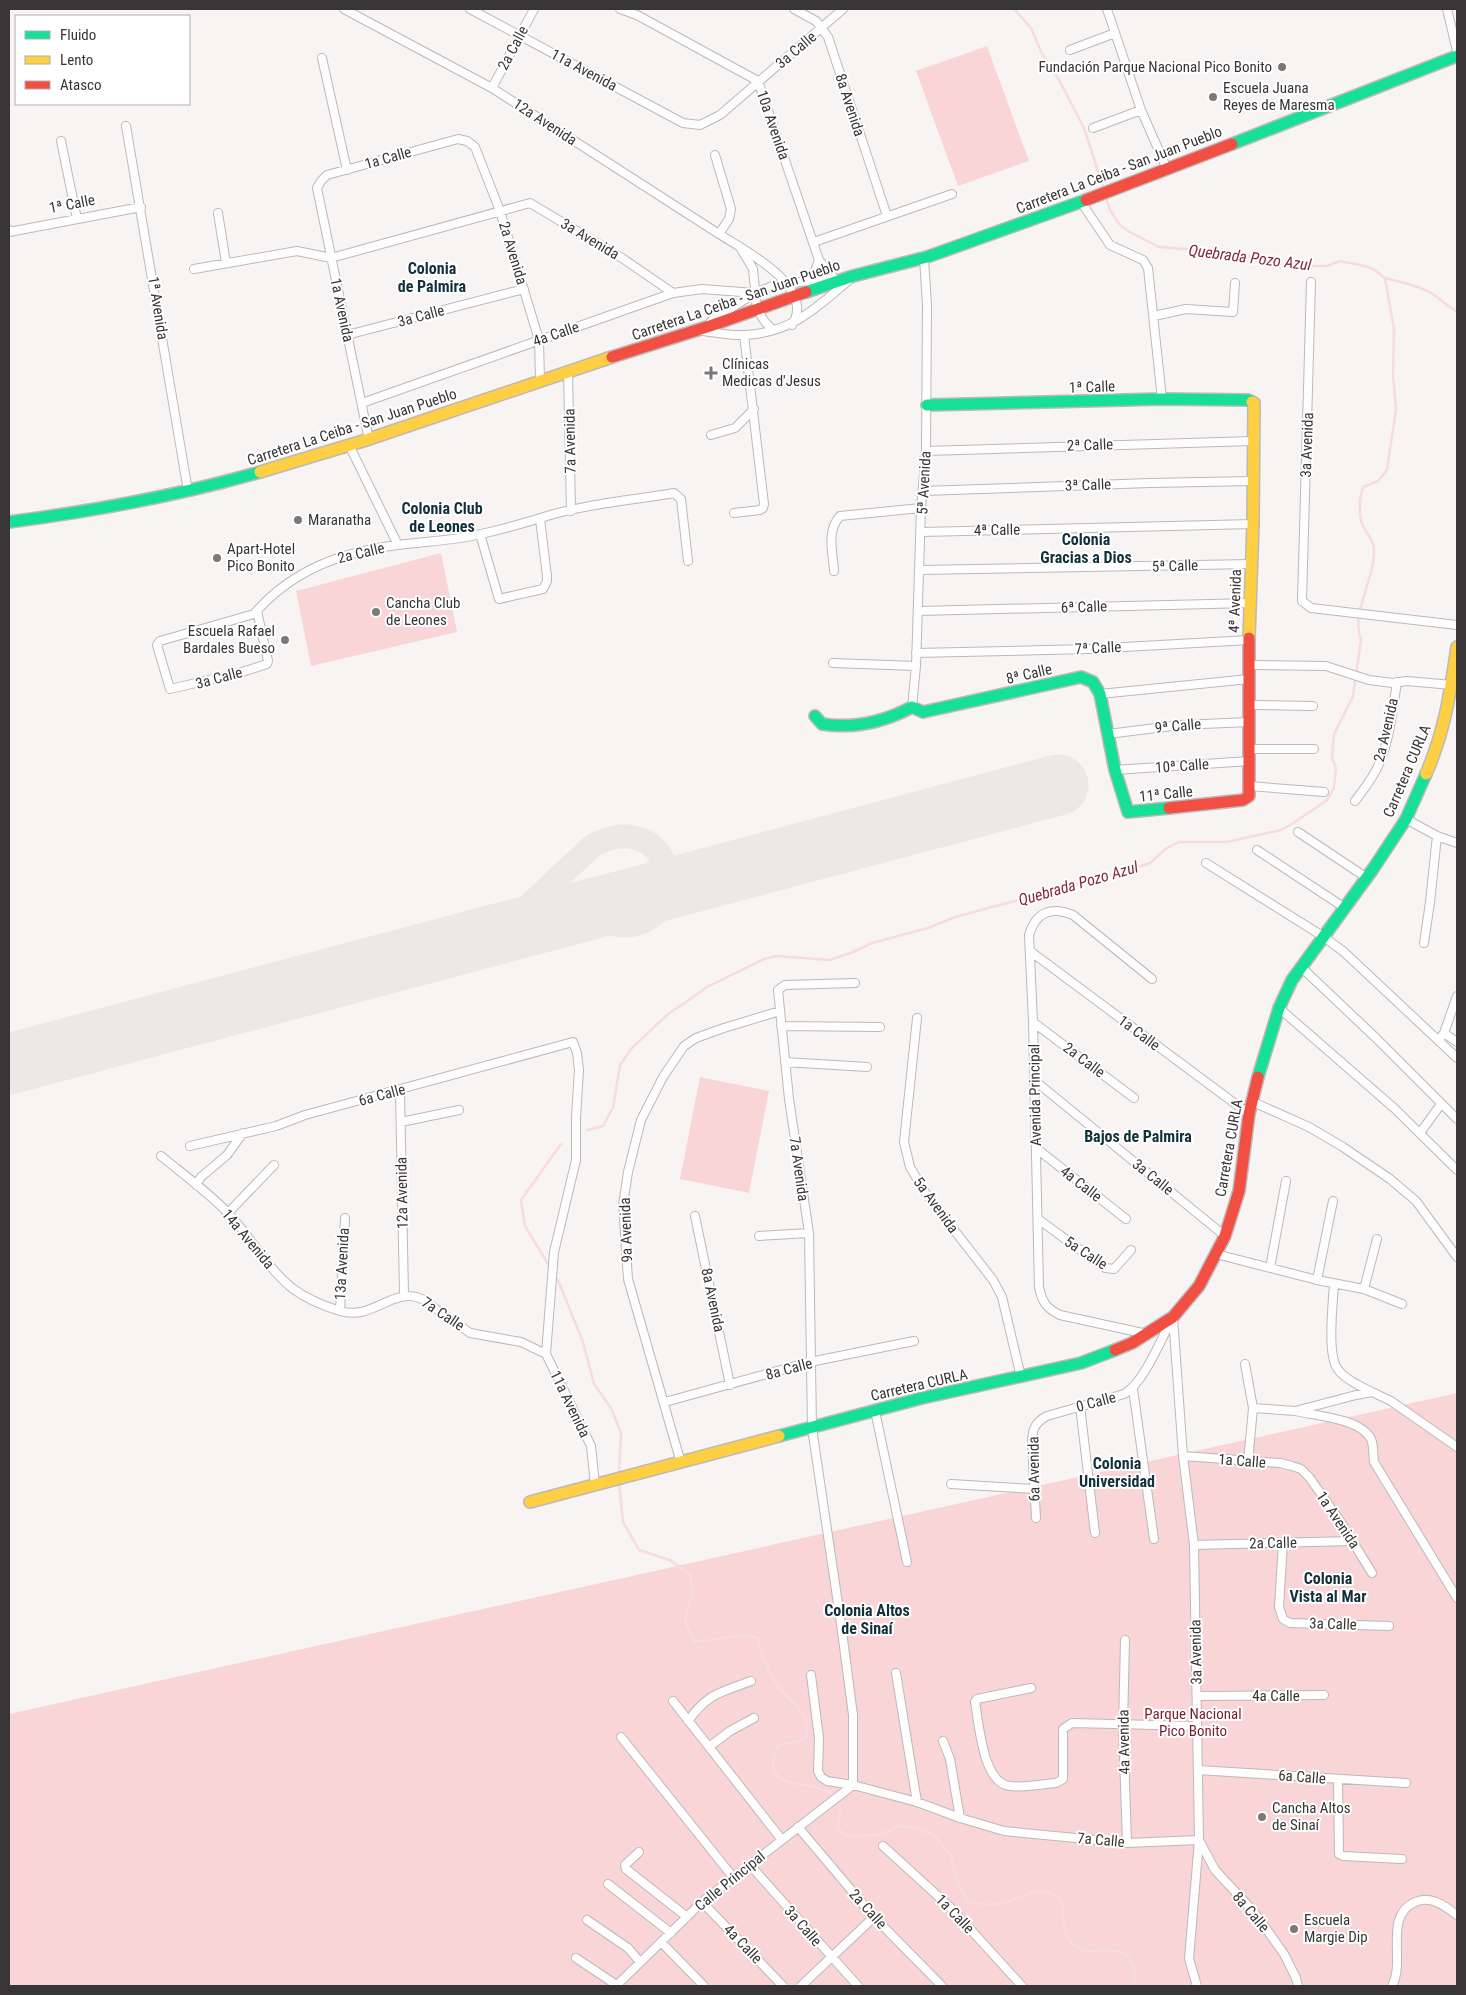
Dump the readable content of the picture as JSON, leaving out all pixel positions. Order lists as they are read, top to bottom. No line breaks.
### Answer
{"streets":{"main road":["Carretera La Ceiba - San Juan Pueblo","1ª Calle","4ª Avenida","8ª Calle","Carretera CURLA","11ª Calle"],"street":["2a Calle","3a Calle","11a Avenida","8a Avenida","12a Avenida","10a Avenida","1a Calle","3a Avenida","2a Avenida","1ª Avenida","1a Avenida","4a Calle","7a Avenida","2ª Calle","5ª Avenida","3ª Calle","4ª Calle","5ª Calle","6ª Calle","7ª Calle","9ª Calle","10ª Calle","6a Calle","Avenida Principal","5a Avenida","9a Avenida","14a Avenida","5a Calle","13a Avenida","7a Calle","8a Calle","0 Calle","6a Avenida","4a Avenida","Calle Principal"]},"crossings":[["2a Calle","3a Calle"],["2a Calle","11a Avenida"],["2a Calle","12a Avenida"],["2a Calle","3a Avenida"],["2a Calle","1a Avenida"],["2a Calle","7a Avenida"],["2a Calle","Avenida Principal"],["2a Calle","Calle Principal"],["3a Calle","11a Avenida"],["3a Calle","8a Avenida"],["3a Calle","10a Avenida"],["3a Calle","2a Avenida"],["3a Calle","1a Avenida"],["3a Calle","Carretera CURLA"],["3a Calle","Avenida Principal"],["3a Calle","Calle Principal"],["11a Avenida","Carretera CURLA"],["11a Avenida","6a Calle"],["11a Avenida","7a Calle"],["8a Avenida","8a Calle"],["12a Avenida","Carretera La Ceiba - San Juan Pueblo"],["12a Avenida","4a Calle"],["12a Avenida","6a Calle"],["12a Avenida","7a Calle"],["1a Calle","3a Avenida"],["1a Calle","2a Avenida"],["1a Calle","1a Avenida"],["1a Calle","Carretera CURLA"],["1a Calle","Avenida Principal"],["Carretera La Ceiba - San Juan Pueblo","2a Avenida"],["Carretera La Ceiba - San Juan Pueblo","1ª Avenida"],["Carretera La Ceiba - San Juan Pueblo","1a Avenida"],["Carretera La Ceiba - San Juan Pueblo","7a Avenida"],["Carretera La Ceiba - San Juan Pueblo","5ª Avenida"],["1ª Calle","1ª Avenida"],["1ª Calle","5ª Avenida"],["1ª Calle","4ª Avenida"],["3a Avenida","2a Avenida"],["3a Avenida","4a Calle"],["3a Avenida","Carretera CURLA"],["3a Avenida","6a Calle"],["3a Avenida","7a Calle"],["3a Avenida","8a Calle"],["3a Avenida","0 Calle"],["2a Avenida","4a Calle"],["1a Avenida","4a Calle"],["4a Calle","Avenida Principal"],["4a Calle","Calle Principal"],["7a Avenida","Carretera CURLA"],["7a Avenida","9a Avenida"],["7a Avenida","7a Calle"],["7a Avenida","8a Calle"],["7a Avenida","Calle Principal"],["2ª Calle","5ª Avenida"],["2ª Calle","4ª Avenida"],["5ª Avenida","3ª Calle"],["5ª Avenida","4ª Calle"],["5ª Avenida","5ª Calle"],["5ª Avenida","6ª Calle"],["5ª Avenida","7ª Calle"],["5ª Avenida","8ª Calle"],["3ª Calle","4ª Avenida"],["4ª Calle","4ª Avenida"],["5ª Calle","4ª Avenida"],["4ª Avenida","6ª Calle"],["4ª Avenida","7ª Calle"],["4ª Avenida","9ª Calle"],["4ª Avenida","10ª Calle"],["4ª Avenida","11ª Calle"],["10ª Calle","11ª Calle"],["Carretera CURLA","Avenida Principal"],["Carretera CURLA","5a Avenida"],["Carretera CURLA","9a Avenida"],["Carretera CURLA","0 Calle"],["6a Calle","7a Calle"],["Avenida Principal","5a Calle"],["9a Avenida","8a Calle"],["14a Avenida","13a Avenida"],["14a Avenida","7a Calle"],["13a Avenida","7a Calle"],["7a Calle","8a Calle"],["7a Calle","4a Avenida"],["7a Calle","Calle Principal"],["0 Calle","6a Avenida"]],"districts":["Colonia de Palmira","Colonia Club de Leones","Colonia Gracias a Dios","Bajos de Palmira","Colonia Universidad","Colonia Vista al Mar","Colonia Altos de Sinaí"],"water":["Quebrada Pozo Azul"],"parks":["Parque Nacional Pico Bonito"],"places":{"other":["Fundación Parque Nacional Pico Bonito","Escuela Juana Reyes de Maresma","Maranatha","Apart-Hotel Pico Bonito","Cancha Club de Leones","Escuela Rafael Bardales Bueso","Cancha Altos de Sinaí","Escuela Margie Dip"],"health":["Clínicas Medicas d'Jesus"]},"legend":["Fluido","Lento","Atasco"]}
